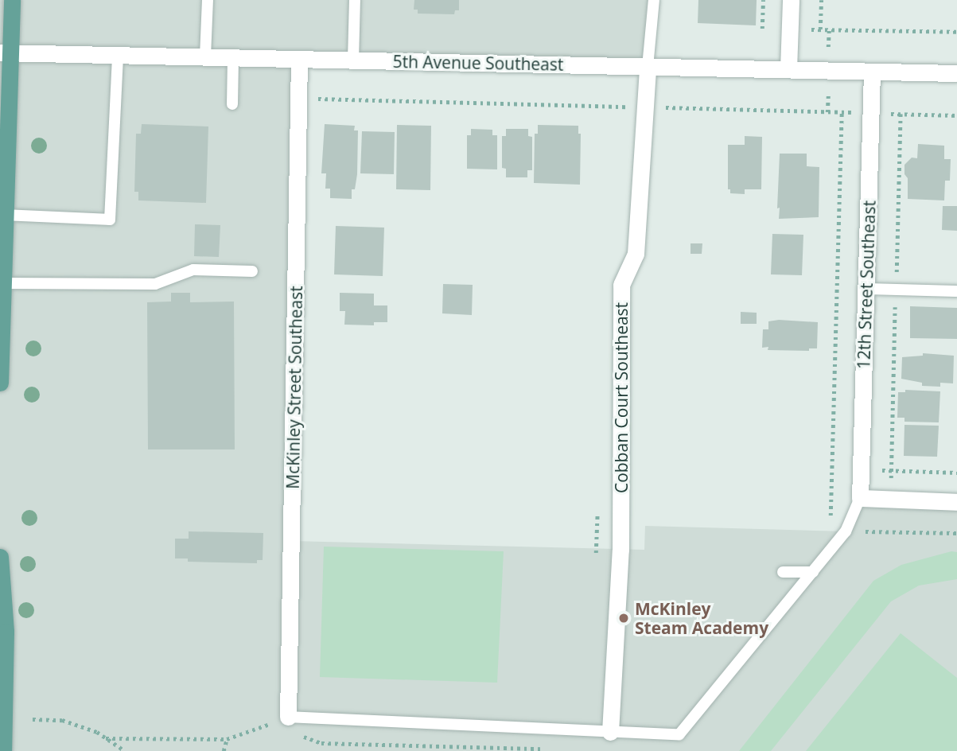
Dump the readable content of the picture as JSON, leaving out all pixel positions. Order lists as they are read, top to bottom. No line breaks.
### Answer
{"streets":{"street":["5th Avenue Southeast","12th Street Southeast","McKinley Street Southeast","Cobban Court Southeast"]},"crossings":[["5th Avenue Southeast","12th Street Southeast"],["5th Avenue Southeast","McKinley Street Southeast"],["5th Avenue Southeast","Cobban Court Southeast"]],"places":["McKinley Steam Academy"]}
